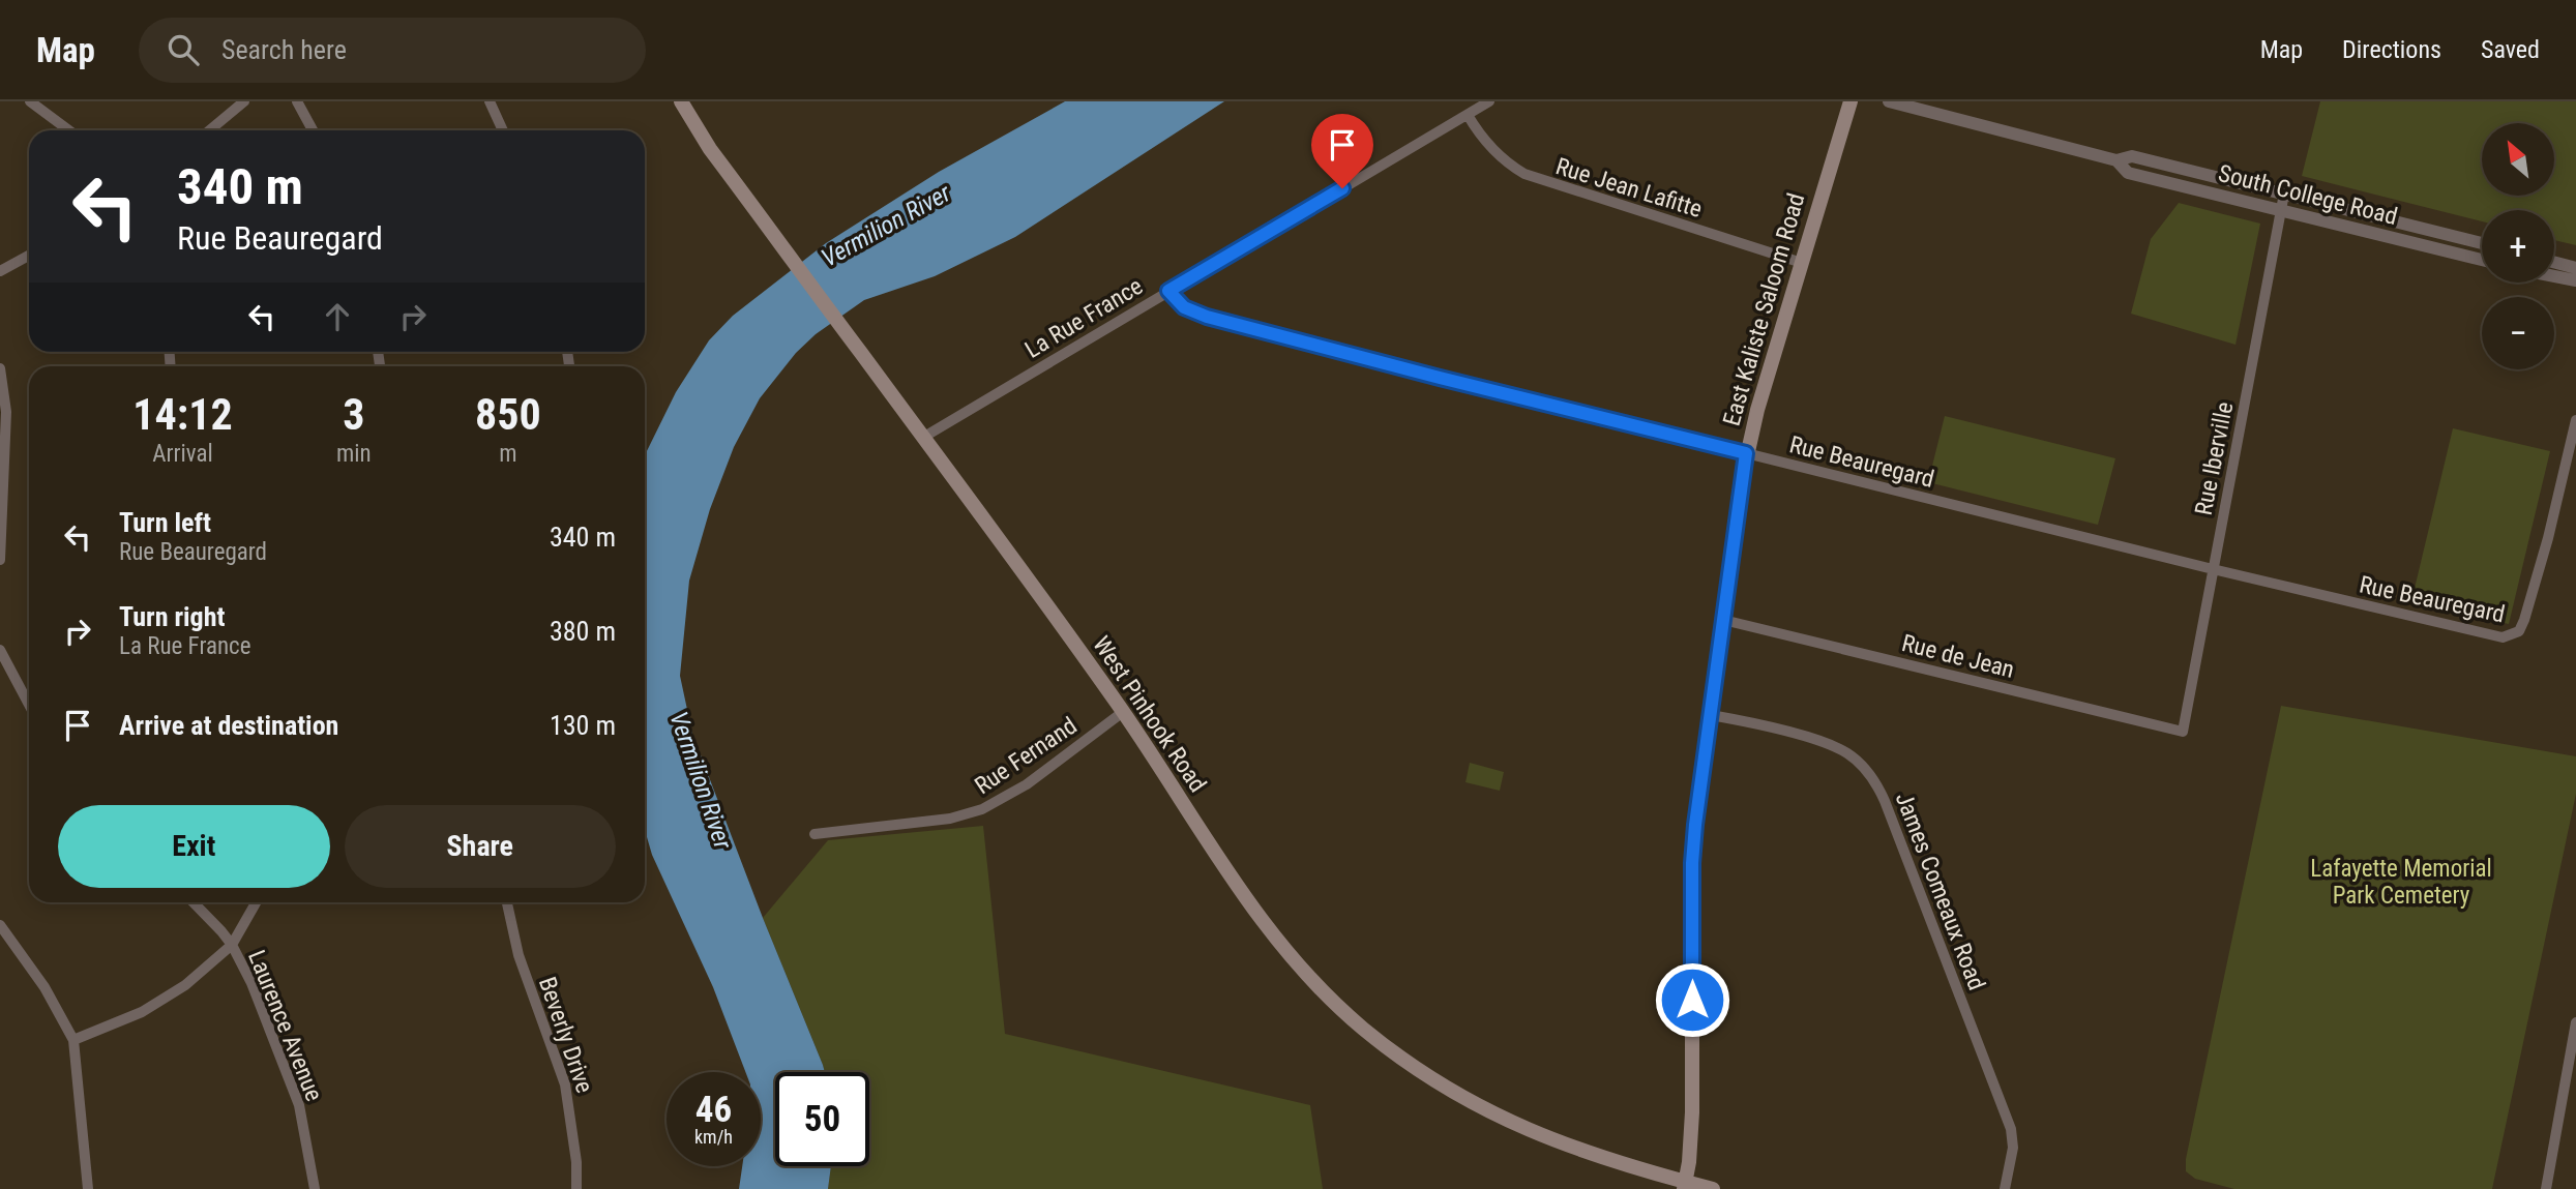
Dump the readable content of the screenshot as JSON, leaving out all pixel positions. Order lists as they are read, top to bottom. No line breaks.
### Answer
{"streets":{"main road":["East Kaliste Saloom Road","West Pinhook Road"],"street":["Rue Jean Lafitte","South College Road","La Rue France","Rue Iberville","Rue Beauregard","Rue de Jean","Rue Fernand","James Comeaux Road","Laurence Avenue","Beverly Drive"]},"crossings":[["Rue Jean Lafitte","East Kaliste Saloom Road"],["Rue Jean Lafitte","La Rue France"],["South College Road","Rue Iberville"],["East Kaliste Saloom Road","Rue Beauregard"],["East Kaliste Saloom Road","Rue de Jean"],["East Kaliste Saloom Road","West Pinhook Road"],["East Kaliste Saloom Road","James Comeaux Road"],["La Rue France","Rue Beauregard"],["La Rue France","West Pinhook Road"],["Rue Iberville","Rue Beauregard"],["Rue Iberville","Rue de Jean"],["West Pinhook Road","Rue Fernand"]],"water":["Vermilion River"],"parks":["Lafayette Memorial Park Cemetery"],"north":"top left","page":{"header":"Map","search":"Search here","nav":["Map","Directions","Saved"],"map_buttons":["+","−"],"turn":["340 m","Rue Beauregard"],"eta":["14:12","Arrival","3","min","850","m"],"list":[{"name":"Turn left","note":"Rue Beauregard","value":"340 m"},{"name":"Turn right","note":"La Rue France","value":"380 m"},{"name":"Arrive at destination","value":"130 m"}],"buttons":["Exit","Share"],"speed":"46 km/h","limit":"50"}}
